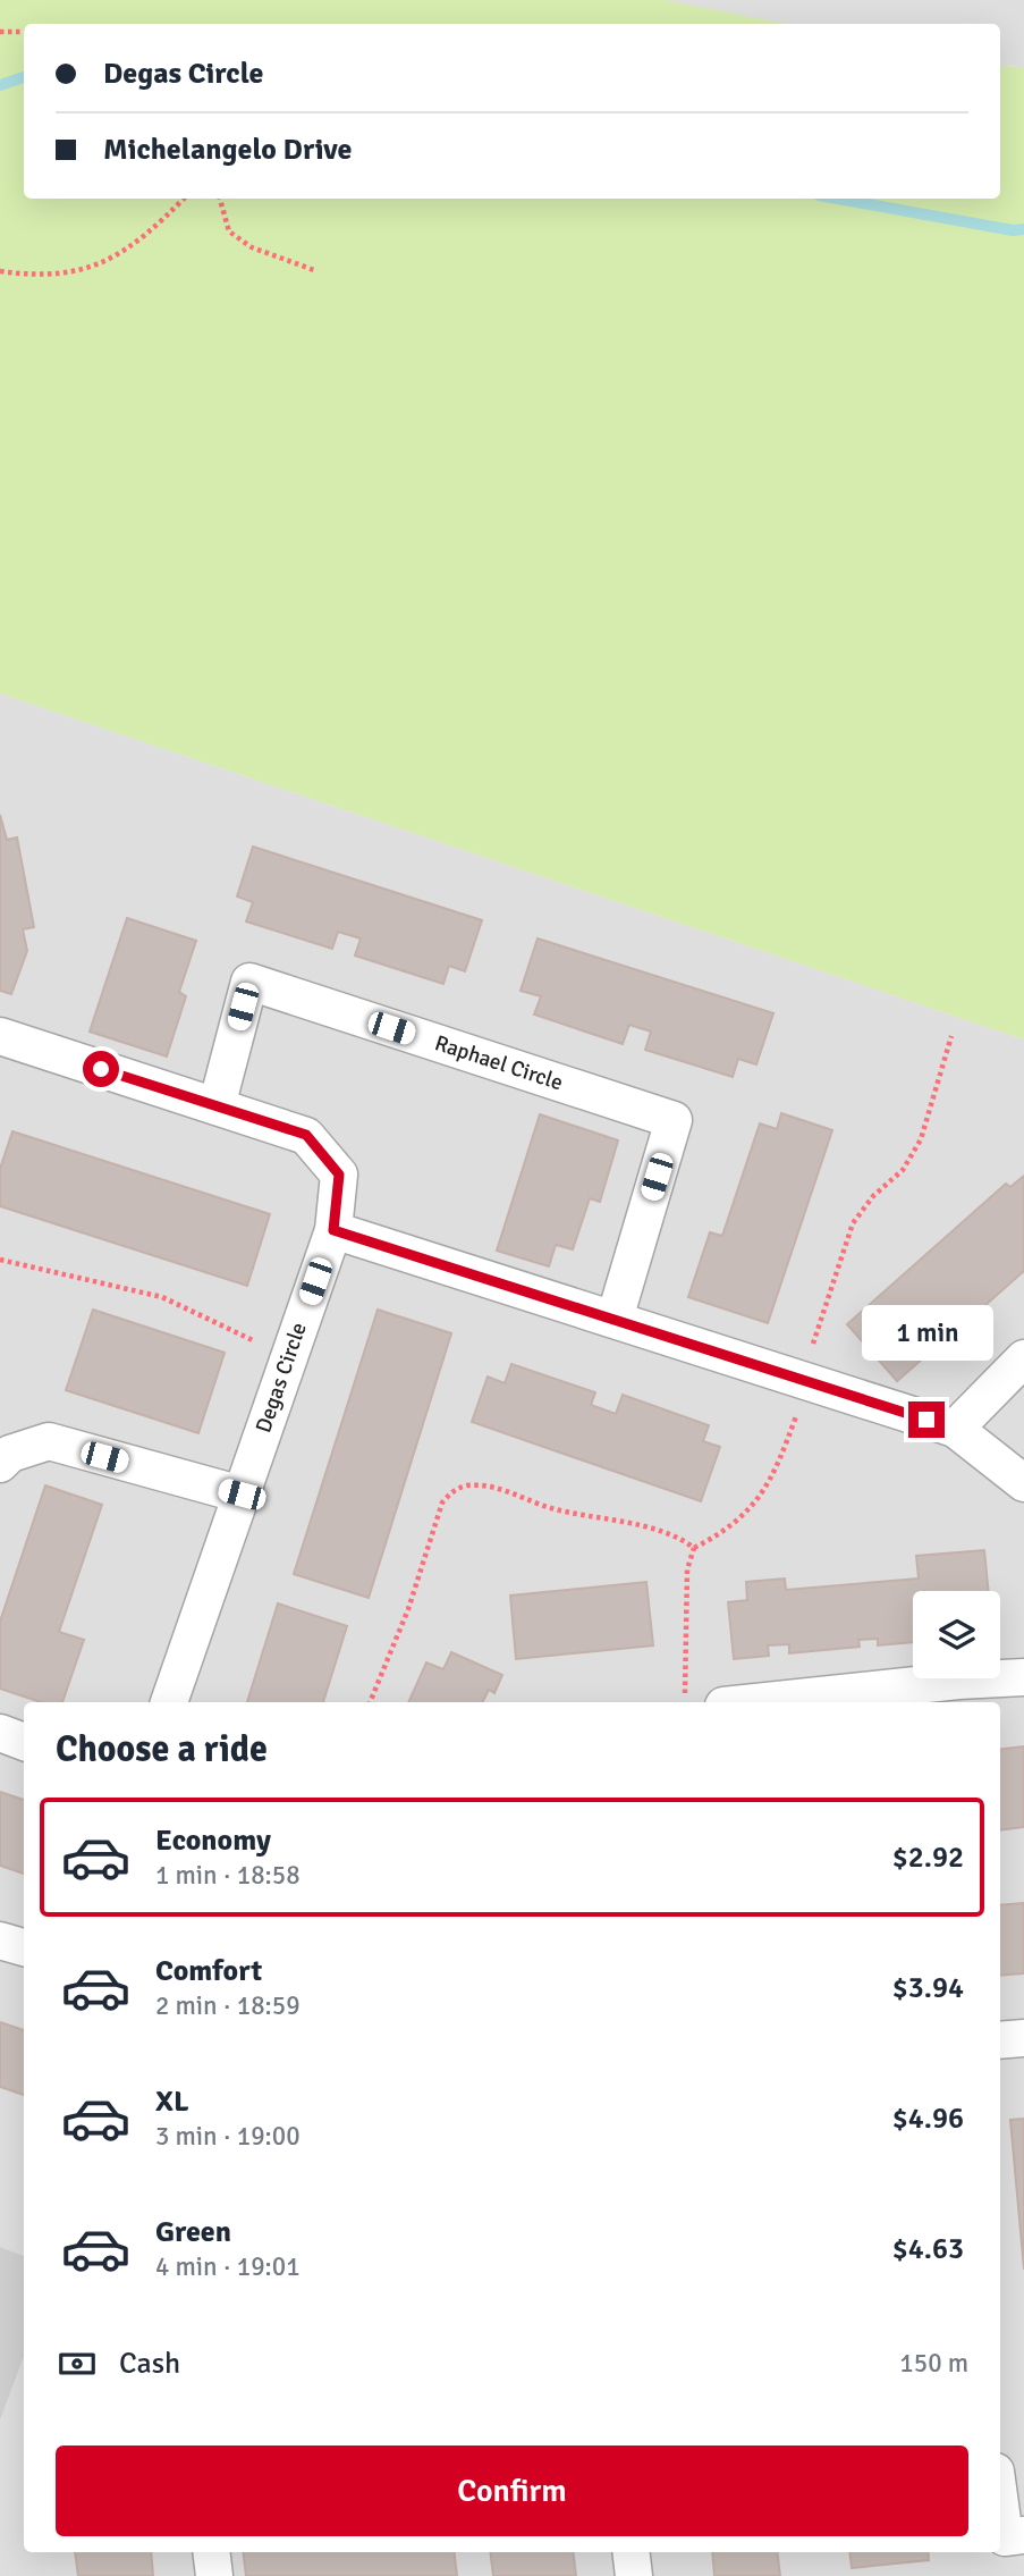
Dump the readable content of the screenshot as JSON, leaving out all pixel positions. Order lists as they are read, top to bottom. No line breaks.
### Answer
{"streets":{"street":["Raphael Circle","Degas Circle"]},"crossings":[["Raphael Circle","Degas Circle"]],"page":{"banner":["Degas Circle","Michelangelo Drive"],"bubble":"1 min","heading":"Choose a ride","list":[{"name":"Economy","note":"1 min · 18:58","value":"$2.92"},{"name":"Comfort","note":"2 min · 18:59","value":"$3.94"},{"name":"XL","note":"3 min · 19:00","value":"$4.96"},{"name":"Green","note":"4 min · 19:01","value":"$4.63"}],"pay":["Cash","150 m"],"buttons":"Confirm"}}
